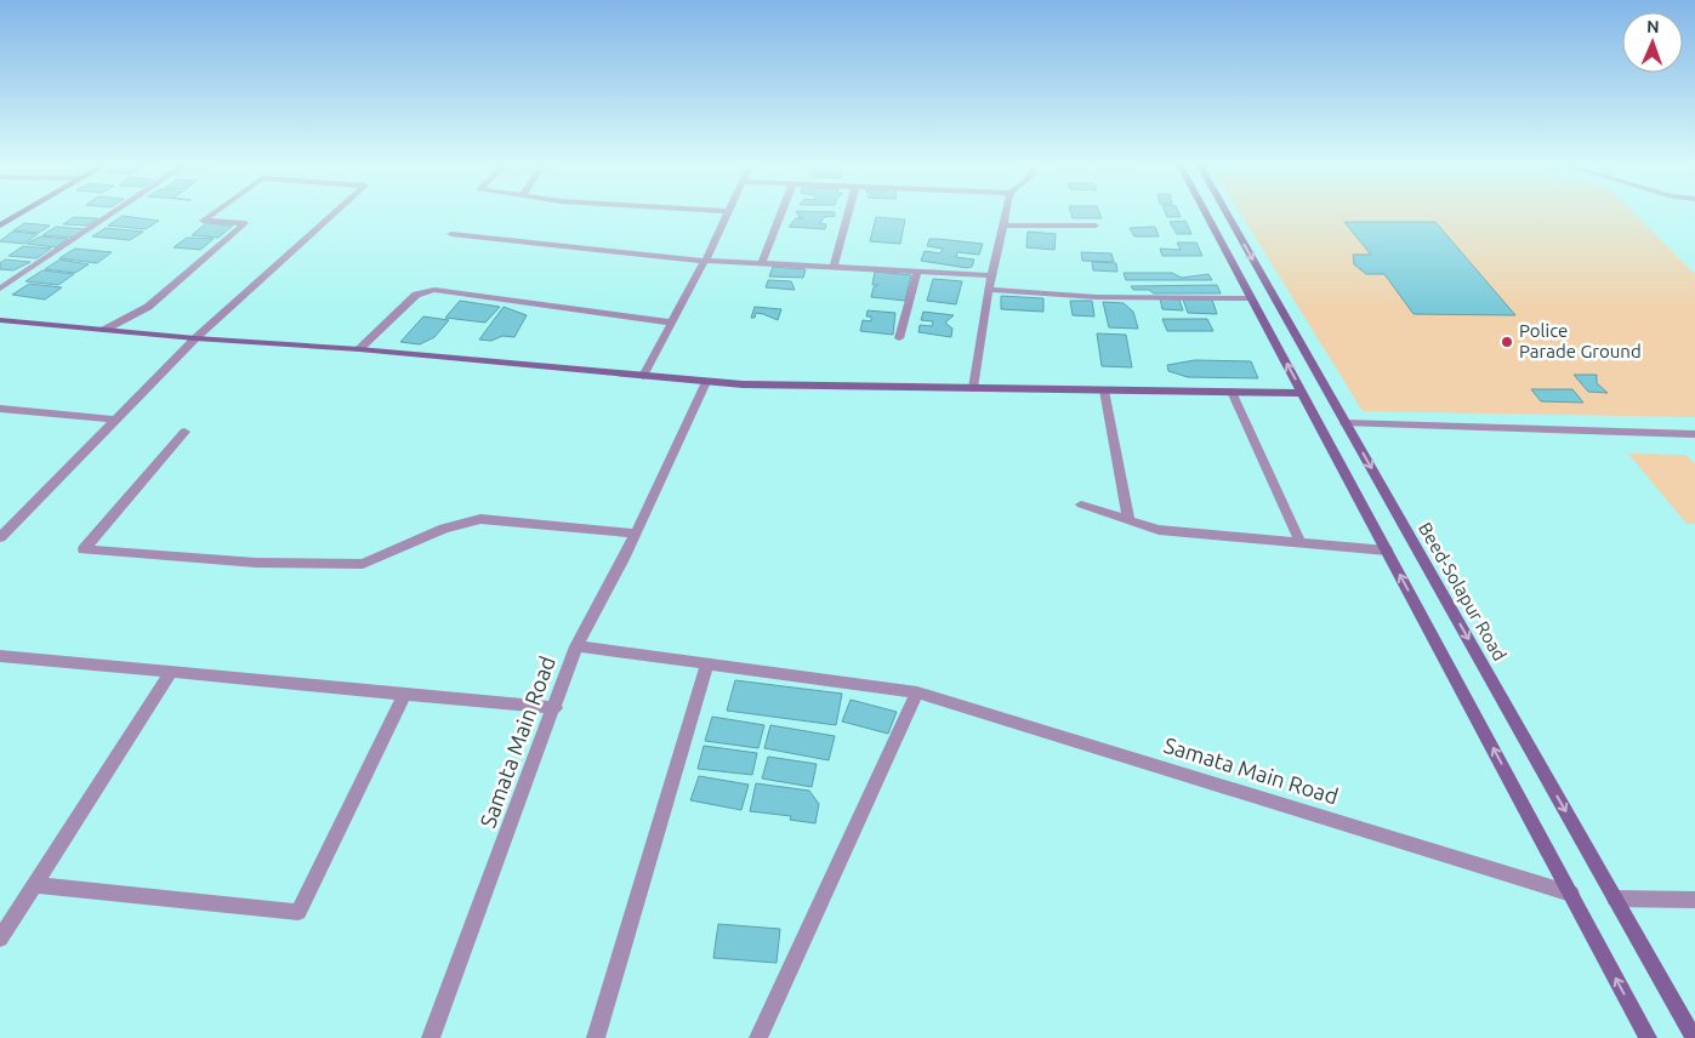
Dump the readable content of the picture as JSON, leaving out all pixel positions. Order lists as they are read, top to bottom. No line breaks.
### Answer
{"streets":{"main road":["Beed-Solapur Road"],"street":["Samata Main Road"]},"places":["Police Parade Ground"],"north":"top"}
